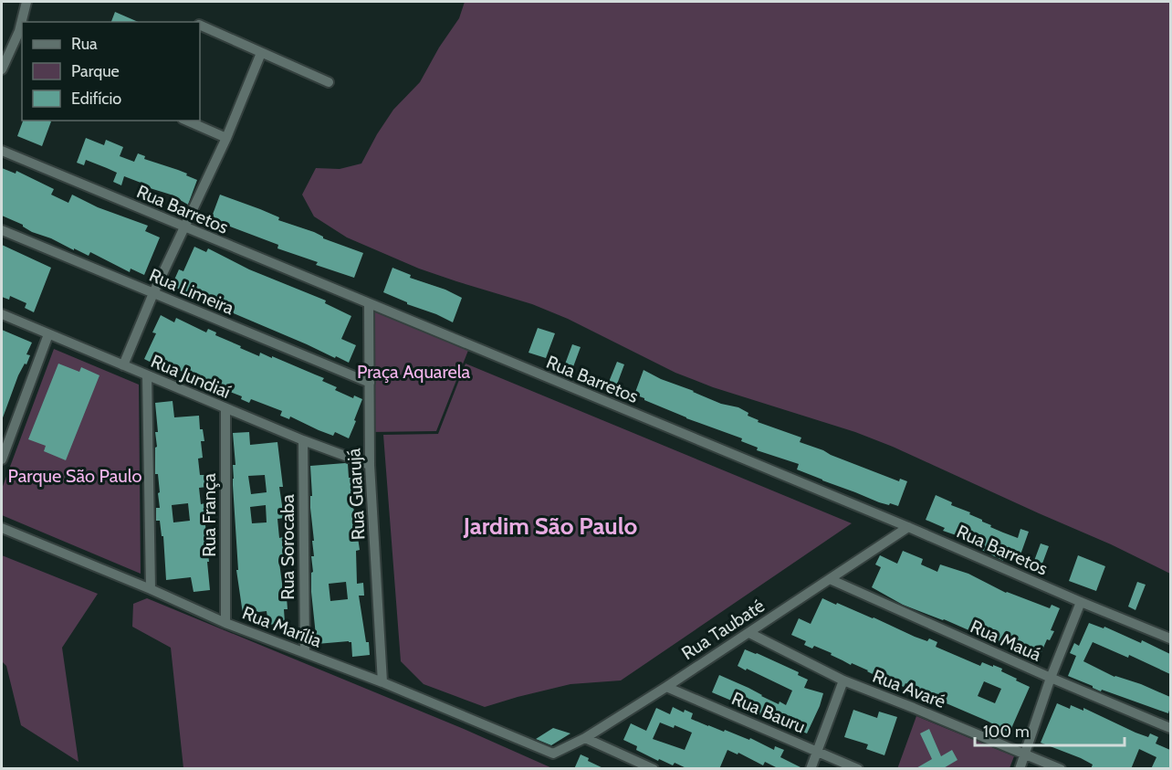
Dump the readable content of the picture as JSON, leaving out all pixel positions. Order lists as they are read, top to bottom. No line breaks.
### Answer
{"streets":{"street":["Rua Barretos","Rua Limeira","Rua Jundiaí","Rua Guarujá","Rua França","Rua Sorocaba","Rua Marília","Rua Taubaté","Rua Mauá","Rua Avaré","Rua Bauru"]},"crossings":[["Rua Barretos","Rua Guarujá"],["Rua Barretos","Rua Taubaté"],["Rua Limeira","Rua Guarujá"],["Rua Jundiaí","Rua Guarujá"],["Rua Jundiaí","Rua França"],["Rua Jundiaí","Rua Sorocaba"],["Rua Guarujá","Rua Marília"],["Rua França","Rua Marília"],["Rua Sorocaba","Rua Marília"],["Rua Marília","Rua Taubaté"],["Rua Taubaté","Rua Mauá"],["Rua Taubaté","Rua Avaré"],["Rua Taubaté","Rua Bauru"]],"districts":["Jardim São Paulo"],"parks":["Praça Aquarela","Parque São Paulo"],"legend":["Rua","Parque","Edifício"],"scale_bar":"100 m"}
